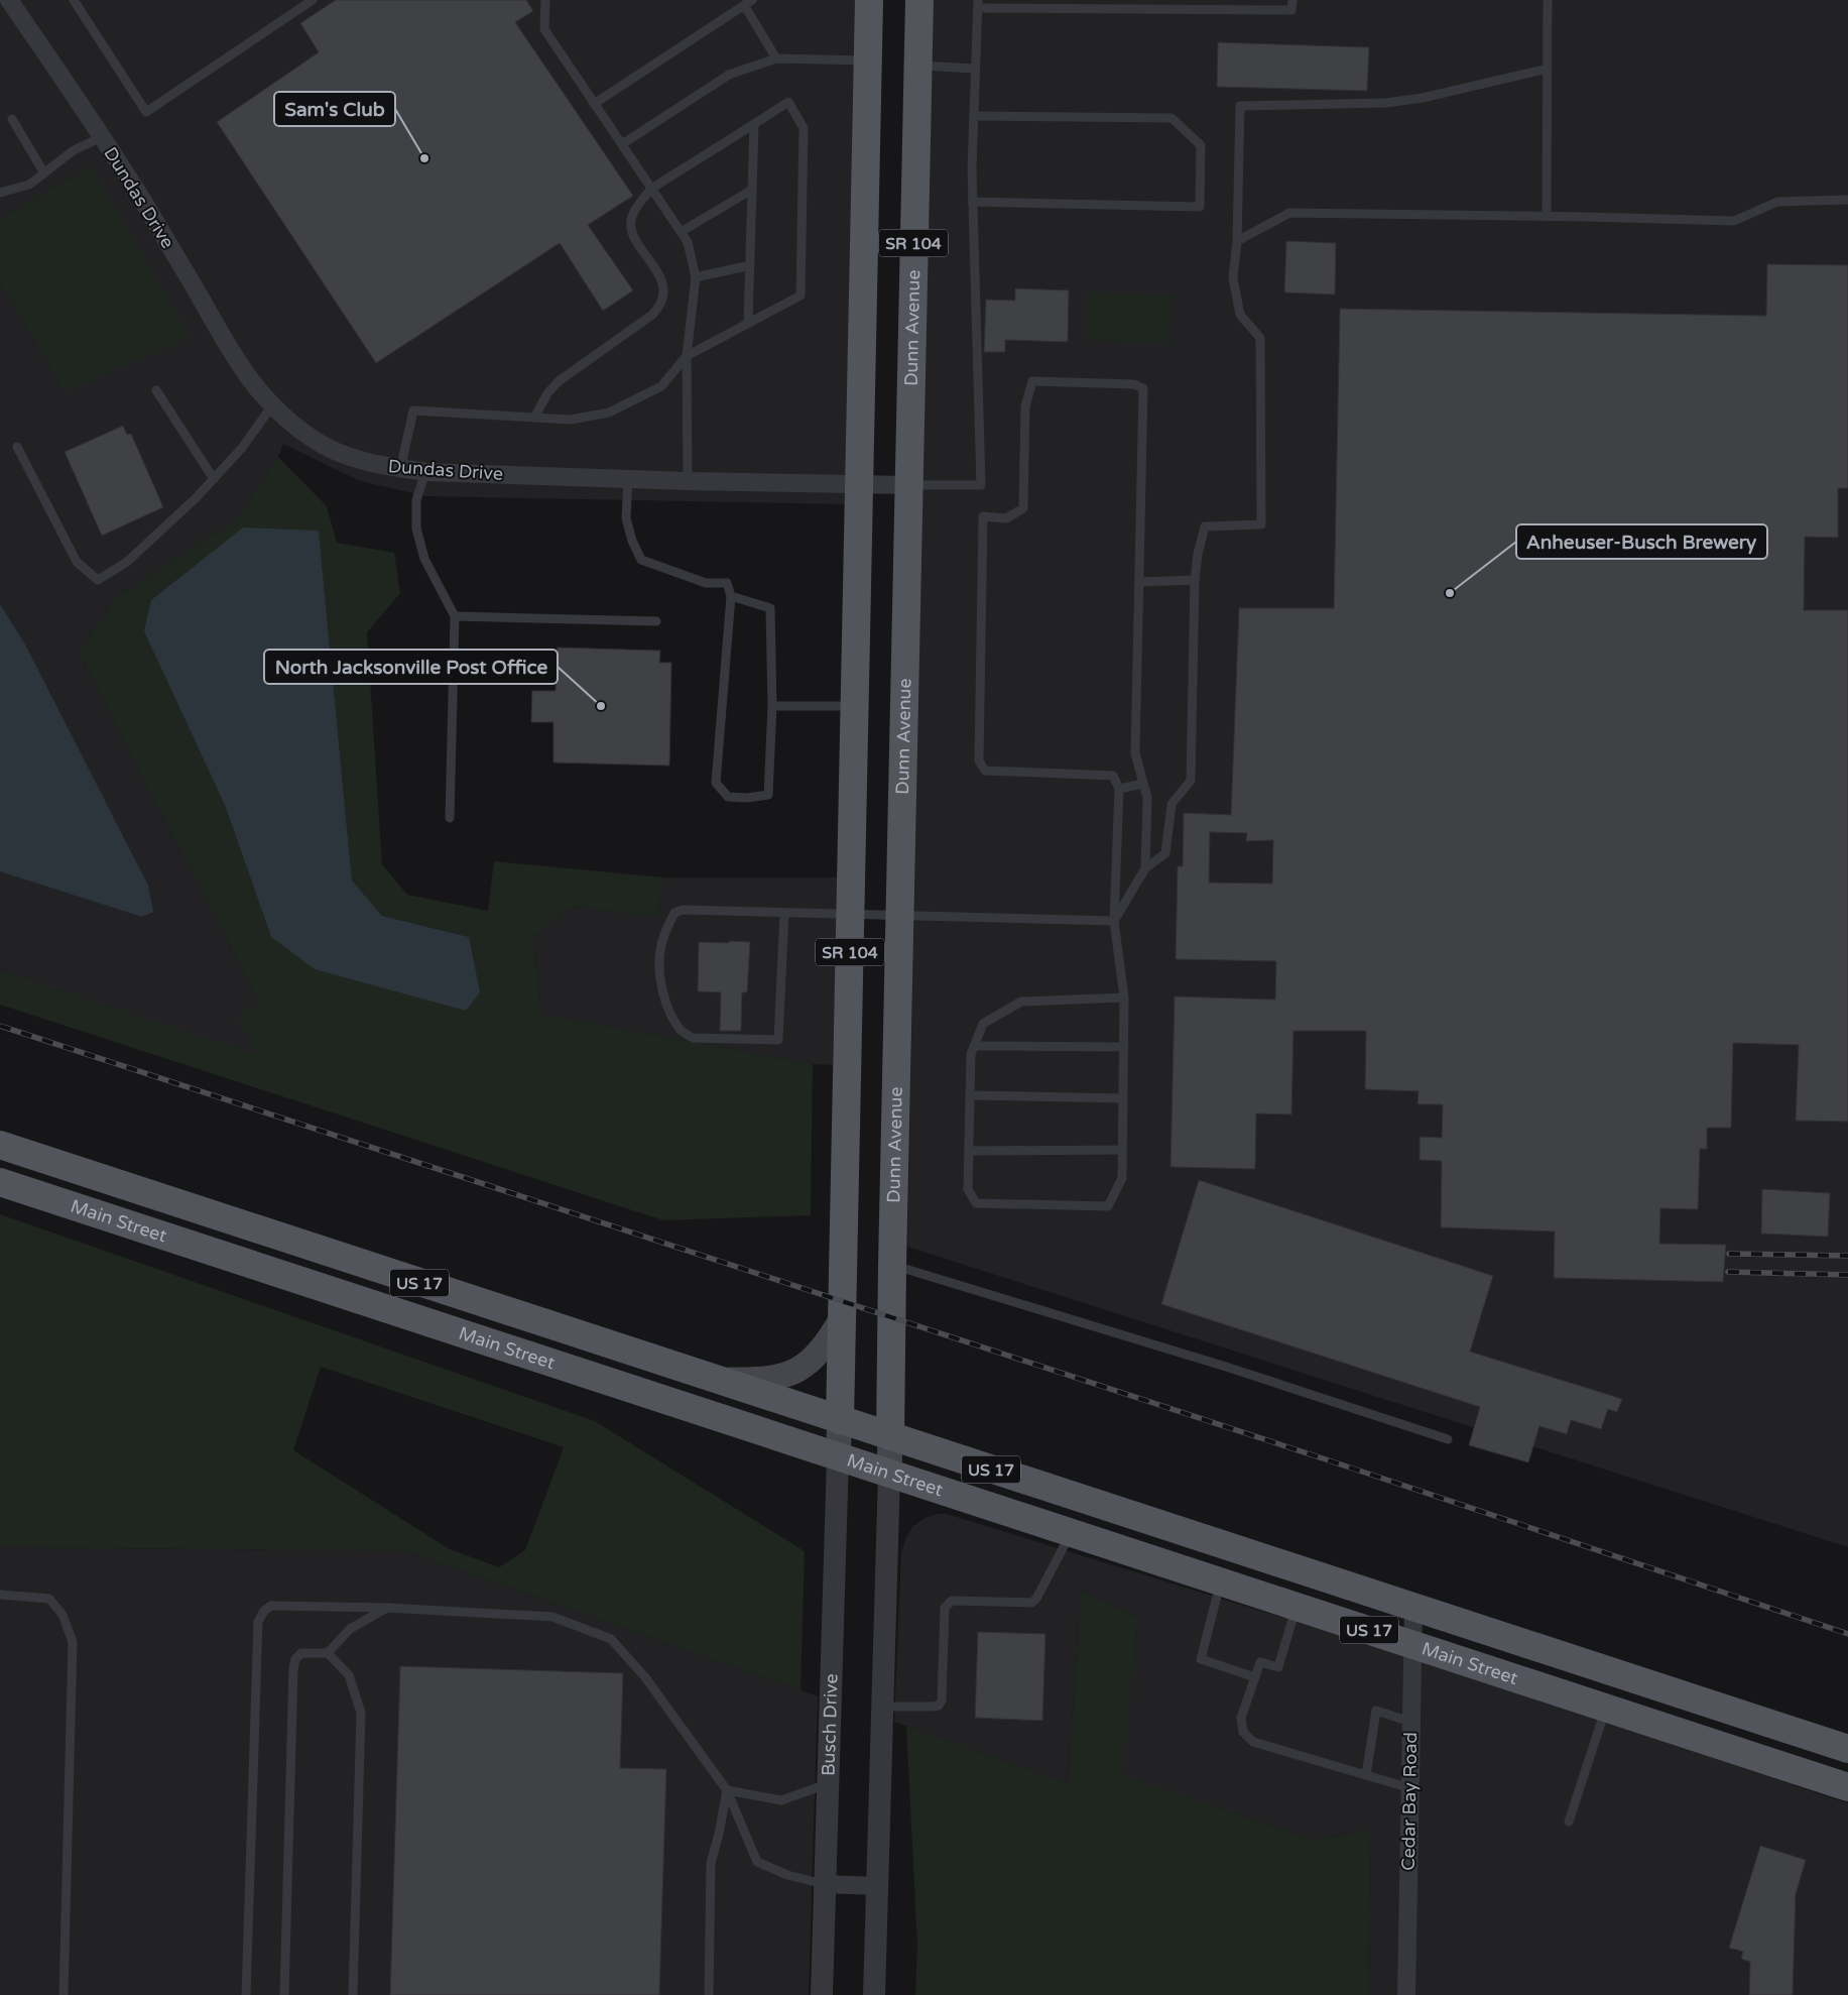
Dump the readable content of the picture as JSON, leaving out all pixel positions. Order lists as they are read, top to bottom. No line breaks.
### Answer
{"streets":{"main road":["SR 104","Dunn Avenue","Main Street","US 17"],"street":["Dundas Drive","Busch Drive","Cedar Bay Road"]},"crossings":[["Dundas Drive","SR 104"],["Dundas Drive","Dunn Avenue"],["SR 104","Main Street"],["SR 104","Busch Drive"],["Dunn Avenue","Main Street"],["Main Street","Busch Drive"],["Main Street","Cedar Bay Road"]],"places":["Sam's Club","Anheuser-Busch Brewery","North Jacksonville Post Office"]}
